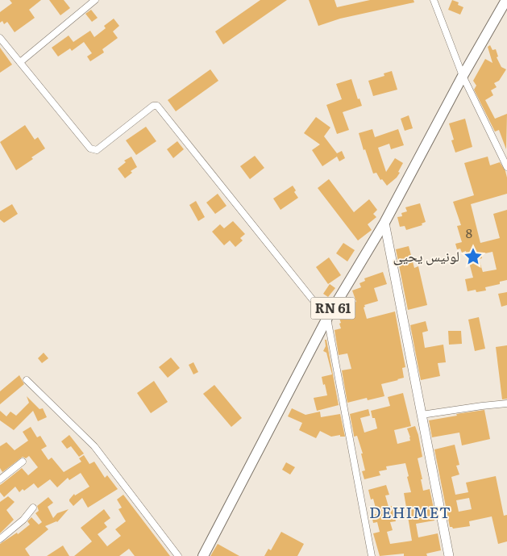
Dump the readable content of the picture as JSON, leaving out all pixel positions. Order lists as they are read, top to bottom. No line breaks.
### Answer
{"streets":{"main road":["RN 61"]},"districts":["DEHIMET"],"places":{"place":["لونيس يحيى"]},"house_numbers":["8"]}
